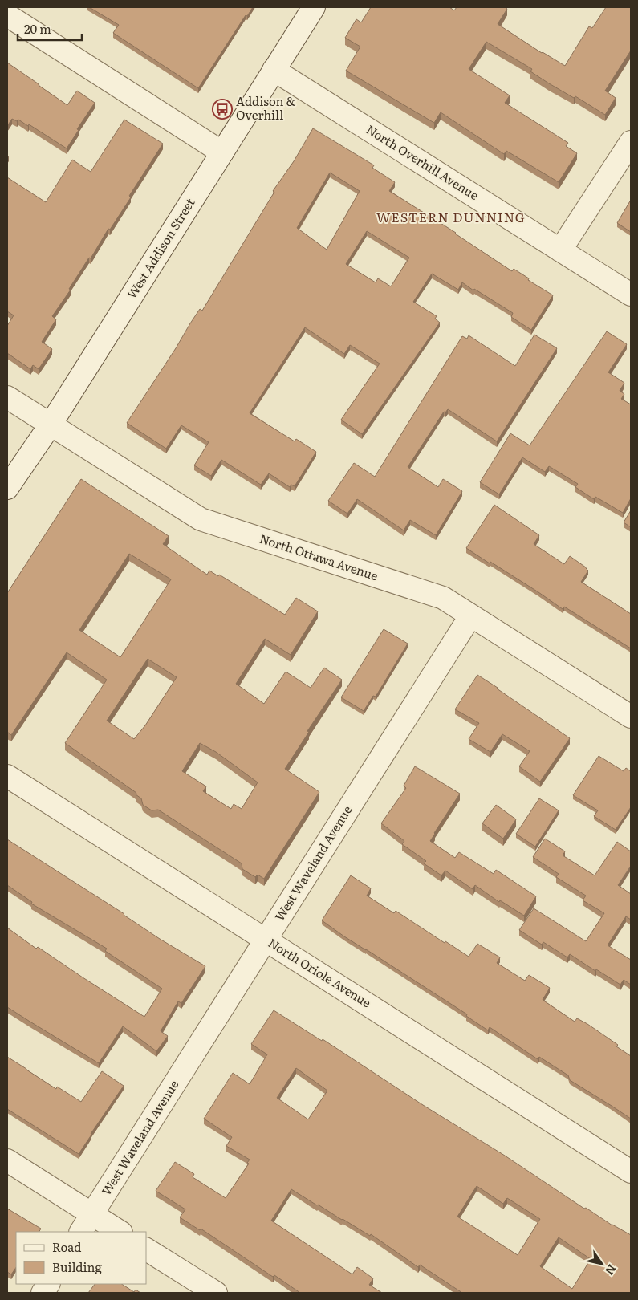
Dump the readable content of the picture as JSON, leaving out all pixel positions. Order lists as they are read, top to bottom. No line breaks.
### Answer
{"streets":{"street":["North Overhill Avenue","West Addison Street","North Ottawa Avenue","West Waveland Avenue","North Oriole Avenue"]},"crossings":[["North Overhill Avenue","West Addison Street"],["West Addison Street","North Ottawa Avenue"],["North Ottawa Avenue","West Waveland Avenue"],["West Waveland Avenue","North Oriole Avenue"]],"districts":["WESTERN DUNNING"],"places":{"bus stop":["Addison & Overhill"]},"legend":["Road","Building"],"scale_bar":"20 m","north":"bottom right"}
